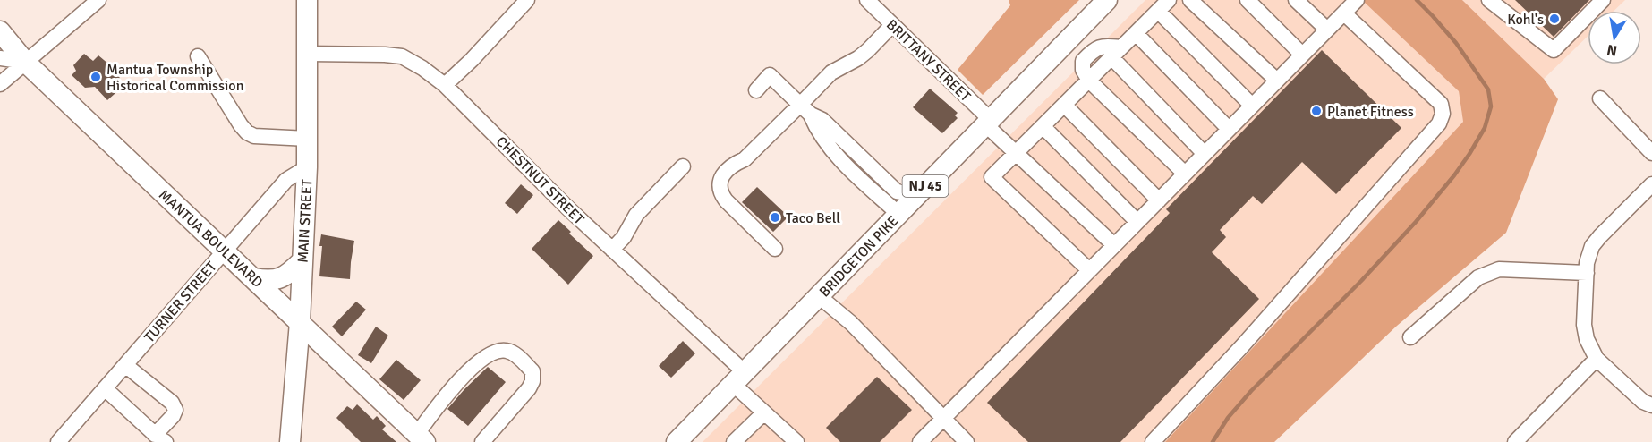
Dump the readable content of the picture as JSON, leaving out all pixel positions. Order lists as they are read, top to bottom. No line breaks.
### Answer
{"streets":{"main road":["NJ 45","MAIN STREET","MANTUA BOULEVARD","BRIDGETON PIKE"],"street":["BRITTANY STREET","CHESTNUT STREET","TURNER STREET"]},"crossings":[["BRITTANY STREET","BRIDGETON PIKE"],["CHESTNUT STREET","MAIN STREET"],["CHESTNUT STREET","BRIDGETON PIKE"],["MAIN STREET","MANTUA BOULEVARD"],["MAIN STREET","TURNER STREET"],["MANTUA BOULEVARD","TURNER STREET"]],"places":["Kohl's","Mantua Township Historical Commission","Planet Fitness","Taco Bell"],"north":"bottom"}
